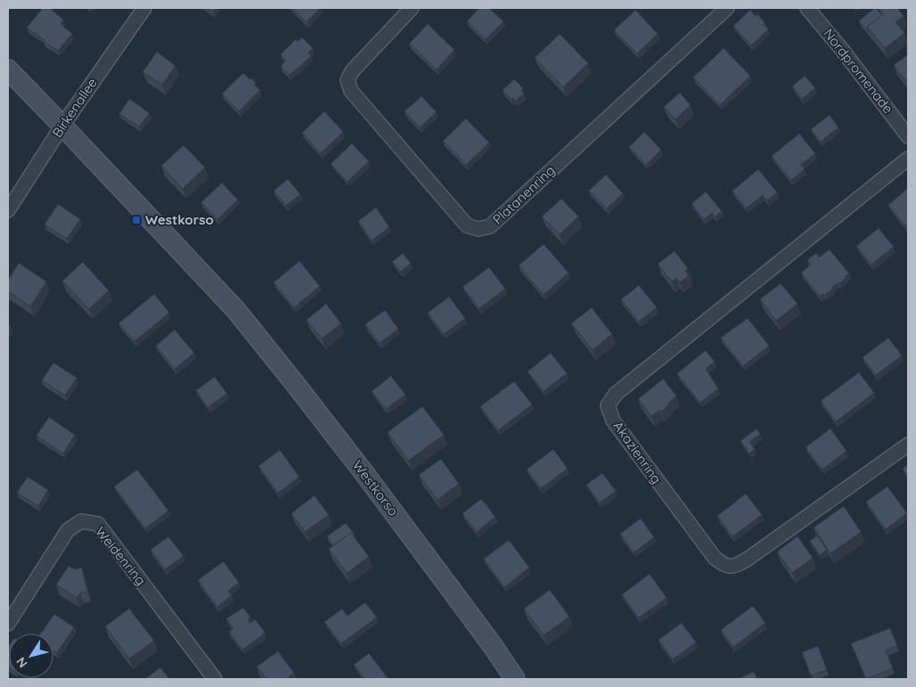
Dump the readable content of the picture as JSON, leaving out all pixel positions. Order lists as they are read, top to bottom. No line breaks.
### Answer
{"streets":{"street":["Nordpromenade","Birkenallee","Platanenring","Akazienring","Westkorso","Weidenring"]},"crossings":[["Birkenallee","Westkorso"]],"places":{"transit":["Westkorso"]},"north":"bottom left"}
